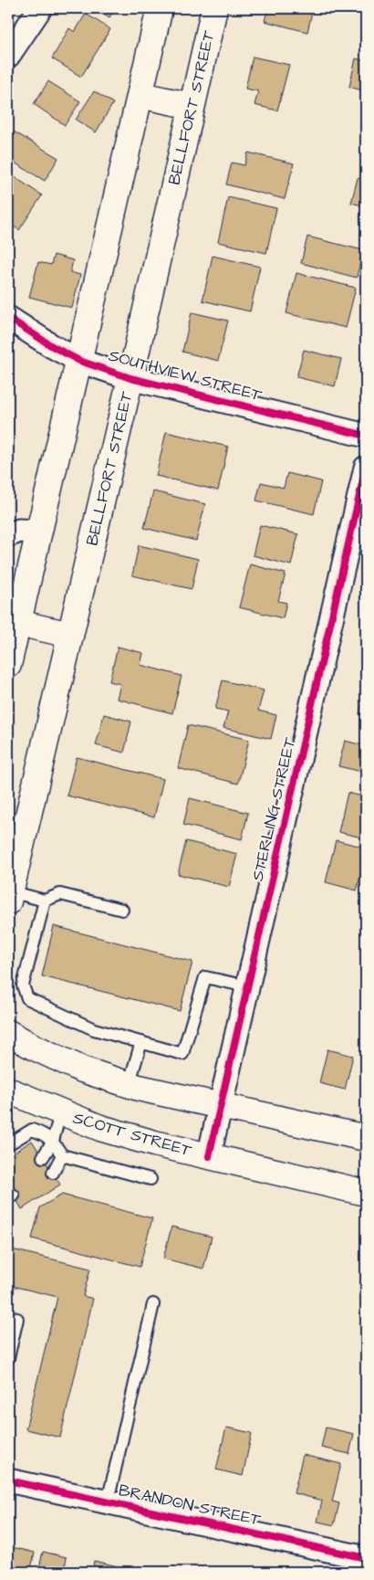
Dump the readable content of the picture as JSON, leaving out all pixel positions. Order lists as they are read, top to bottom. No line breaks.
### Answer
{"streets":{"main road":["BELLFORT STREET","SCOTT STREET"],"street":["SOUTHVIEW STREET","STERLING STREET","BRANDON STREET"]},"crossings":[["BELLFORT STREET","SOUTHVIEW STREET"],["STERLING STREET","SCOTT STREET"]]}
